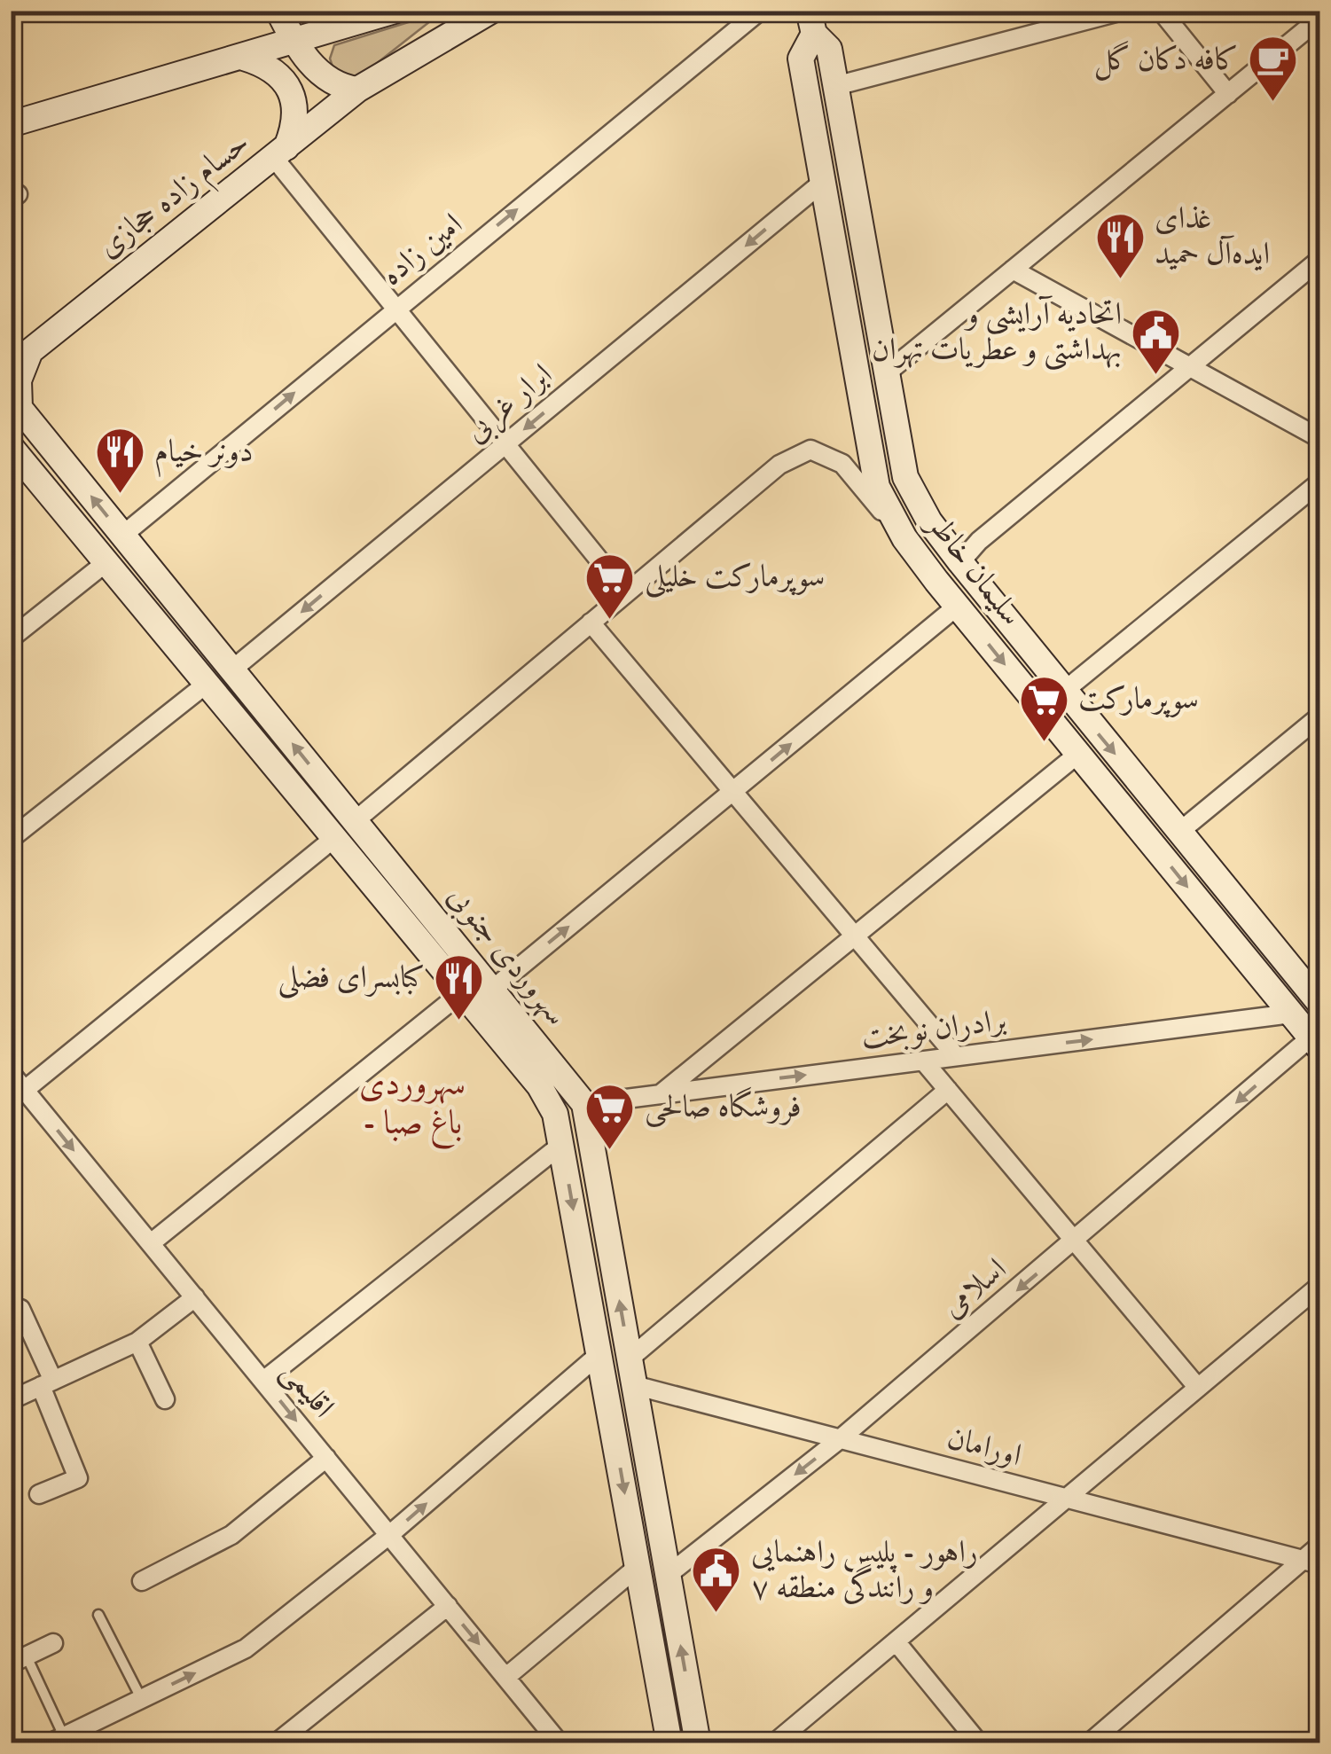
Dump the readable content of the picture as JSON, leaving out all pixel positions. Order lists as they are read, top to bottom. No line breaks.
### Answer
{"streets":{"main road":["حسام زاده حجازی","سلیمان خاطر","سهروردی جنوبی"],"street":["امین زاده","ابرار غربی","برادران نوبخت","اسلامی","اقلیمی","اورامان"]},"crossings":[["حسام زاده حجازی","سهروردی جنوبی"],["امین زاده","سهروردی جنوبی"],["ابرار غربی","سلیمان خاطر"],["ابرار غربی","سهروردی جنوبی"],["سلیمان خاطر","برادران نوبخت"],["سلیمان خاطر","اسلامی"],["سهروردی جنوبی","برادران نوبخت"],["سهروردی جنوبی","اسلامی"],["سهروردی جنوبی","اورامان"],["اسلامی","اورامان"]],"one_way":["امین زاده","ابرار غربی","برادران نوبخت","اسلامی","اقلیمی"],"districts":["سهروردی - باغ صبا"],"places":{"cafe":["کافه دکان گل"],"restaurant":["غذای ایده‌آل حمید","دونر خیام","کبابسرای فضلی"],"public building":["اتحادیه آرایشی و بهداشتی و عطریات تهران","راهور - پلیس راهنمایی و رانندگی منطقه ۷"],"supermarket":["سوپرمارکت خلیلی","سوپرمارکت","فروشگاه صالحی"]}}
